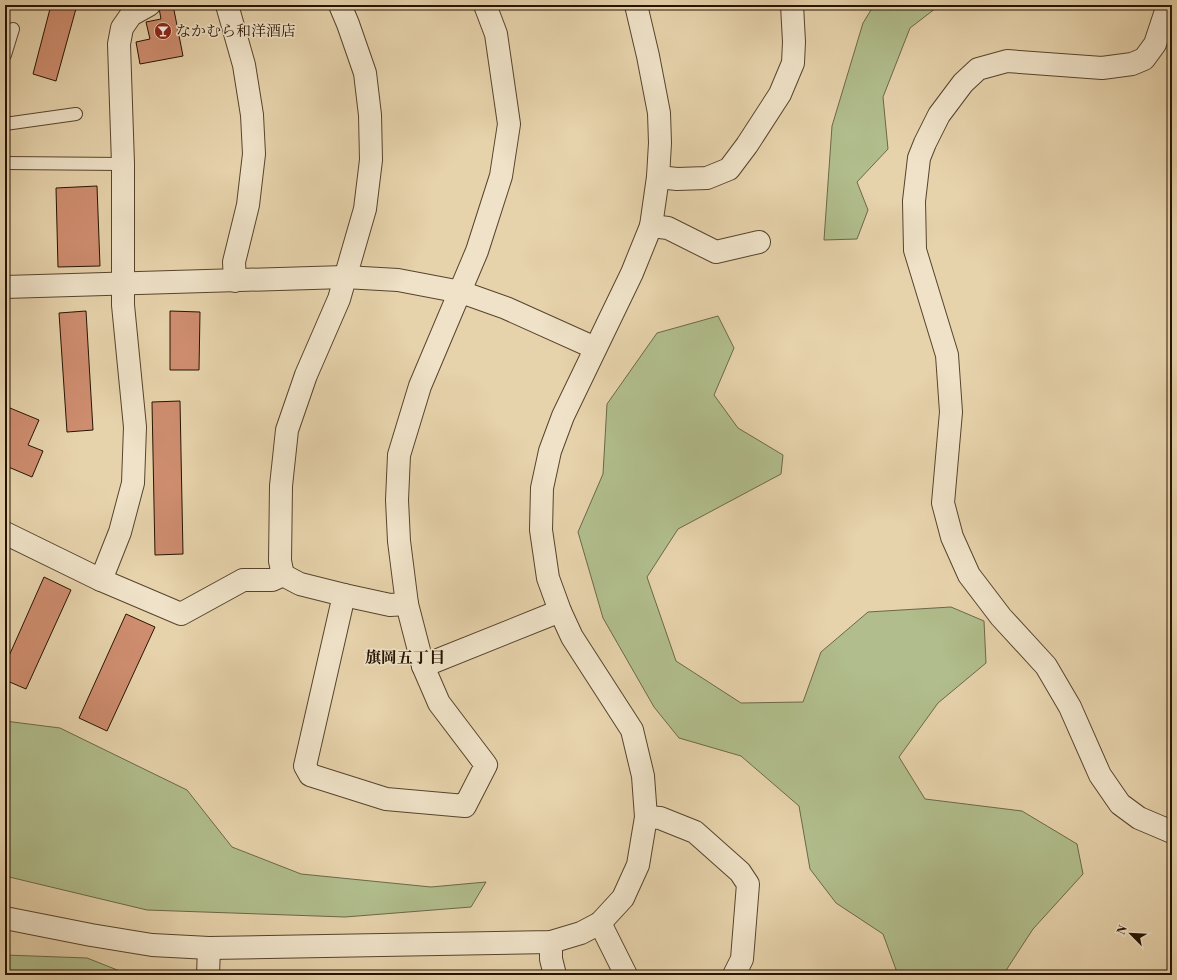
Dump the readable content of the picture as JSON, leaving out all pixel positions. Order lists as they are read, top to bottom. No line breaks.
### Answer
{"districts":["旗岡五丁目"],"places":{"bar":["なかむら和洋酒店"]},"north":"top left"}
